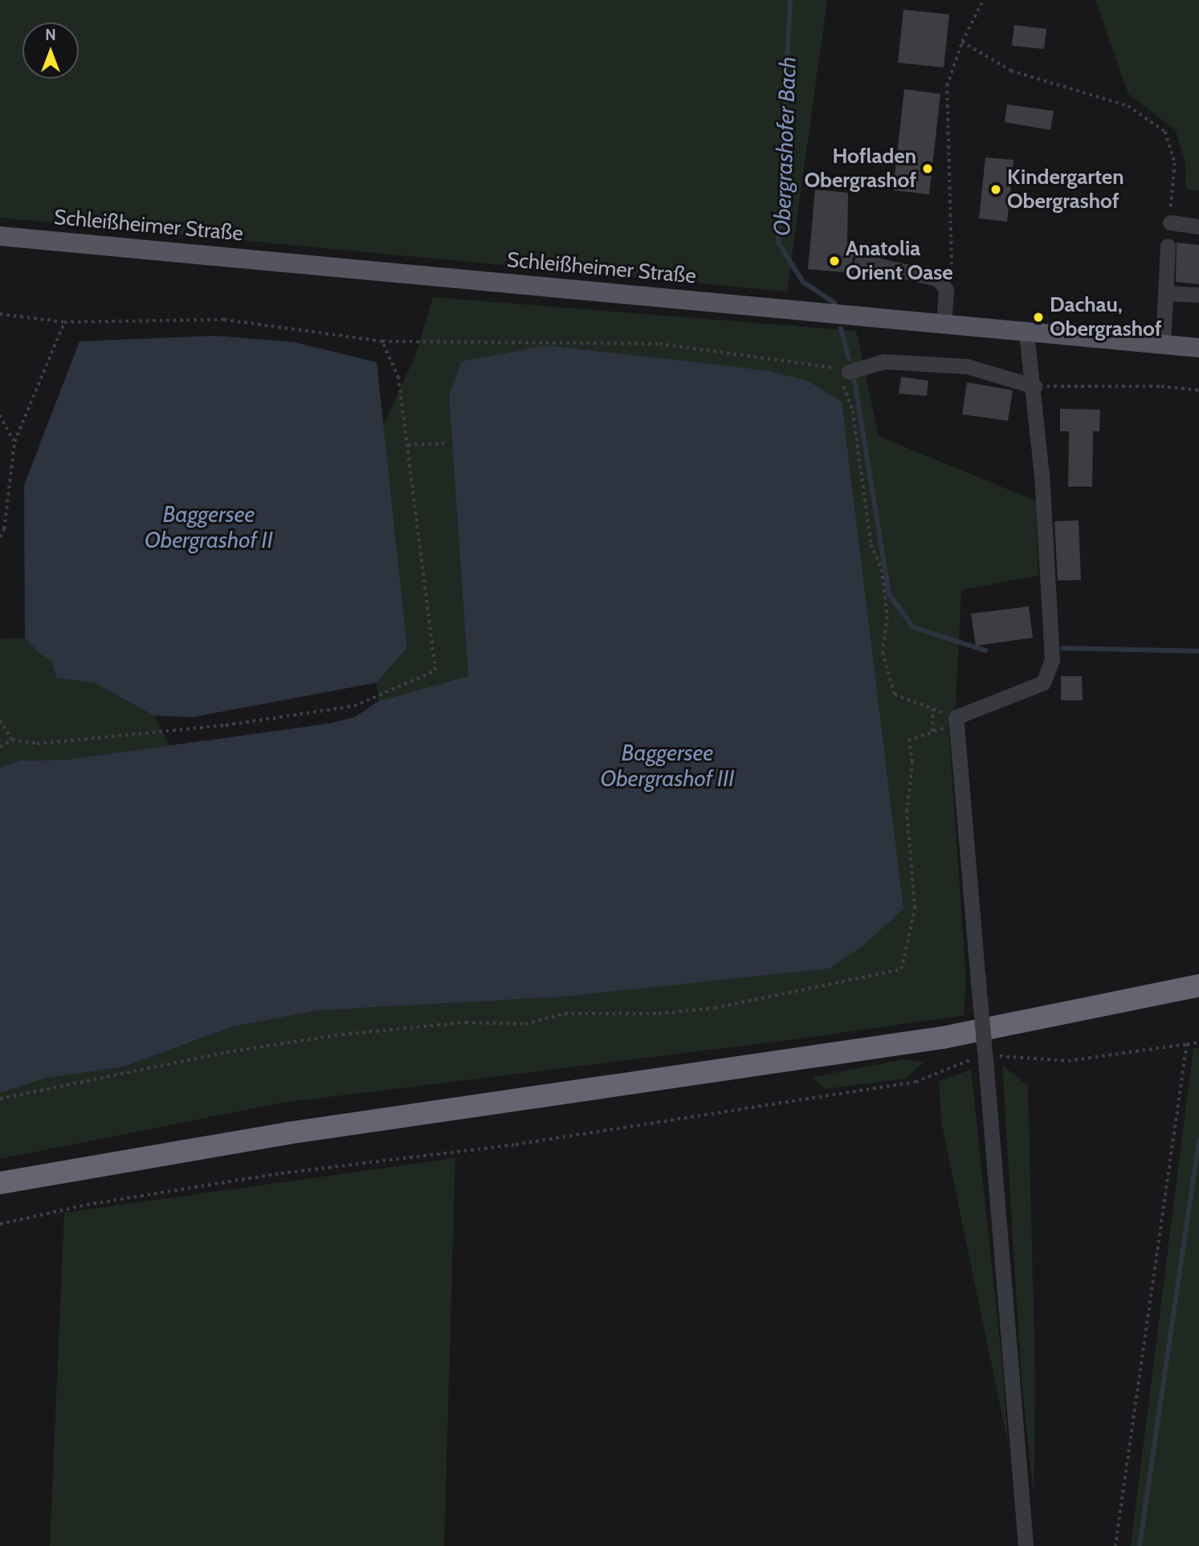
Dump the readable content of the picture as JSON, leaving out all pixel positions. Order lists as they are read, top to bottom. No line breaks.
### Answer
{"streets":{"main road":["Schleißheimer Straße"]},"water":["Obergrashofer Bach","Baggersee Obergrashof II","Baggersee Obergrashof III"],"places":["Hofladen Obergrashof","Kindergarten Obergrashof","Anatolia Orient Oase","Dachau, Obergrashof"],"north":"top"}
